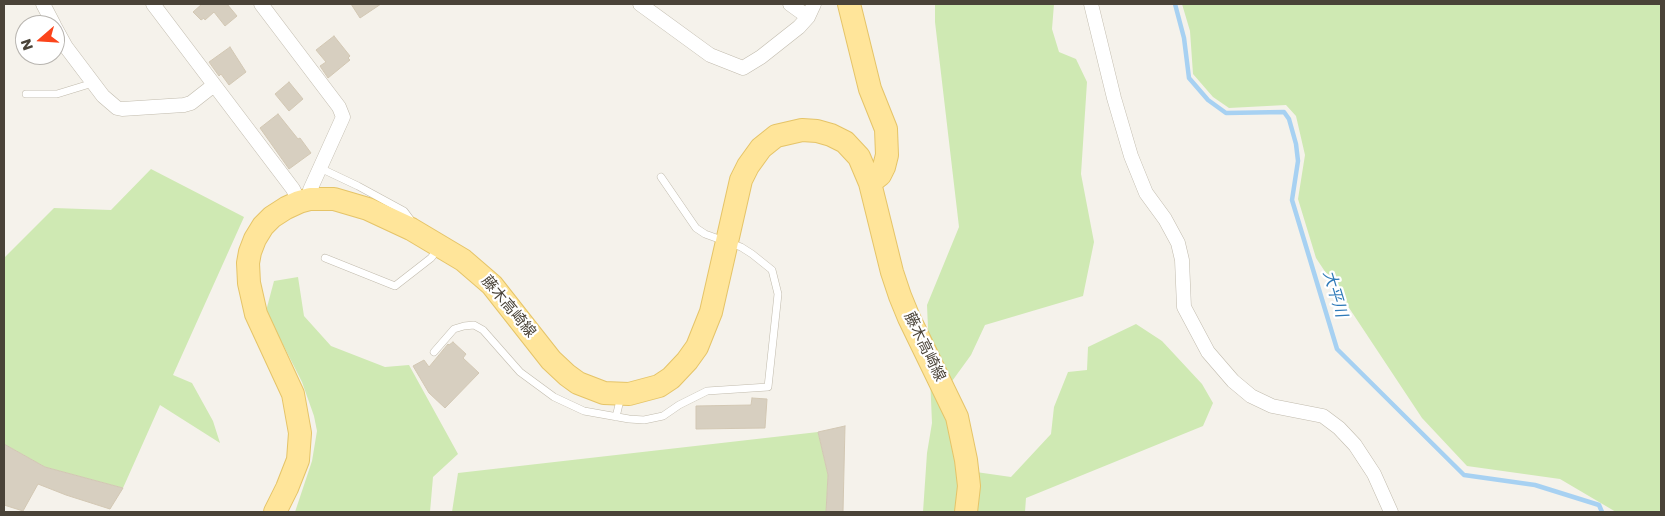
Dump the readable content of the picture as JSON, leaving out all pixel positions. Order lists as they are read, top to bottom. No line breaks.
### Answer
{"streets":{"main road":["藤木高崎線"]},"water":["大平川"],"north":"left"}
